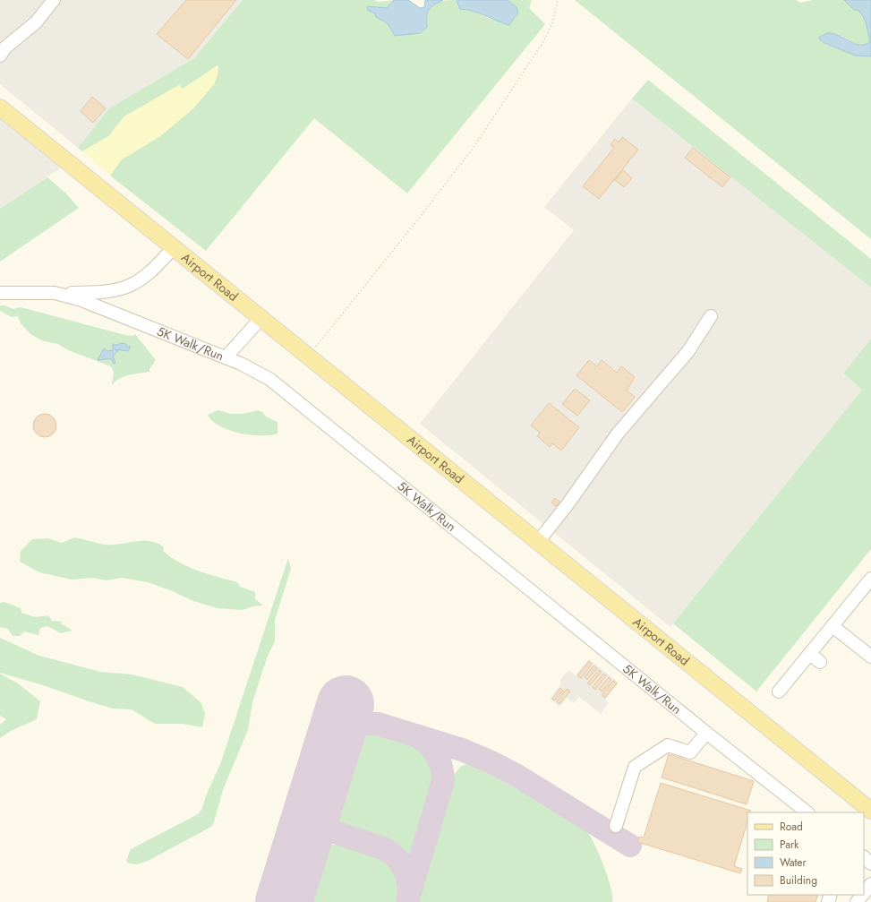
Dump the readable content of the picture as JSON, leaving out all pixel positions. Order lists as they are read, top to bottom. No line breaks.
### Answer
{"streets":{"main road":["Airport Road"],"lane":["5K Walk/Run"]},"legend":["Road","Park","Water","Building"]}
